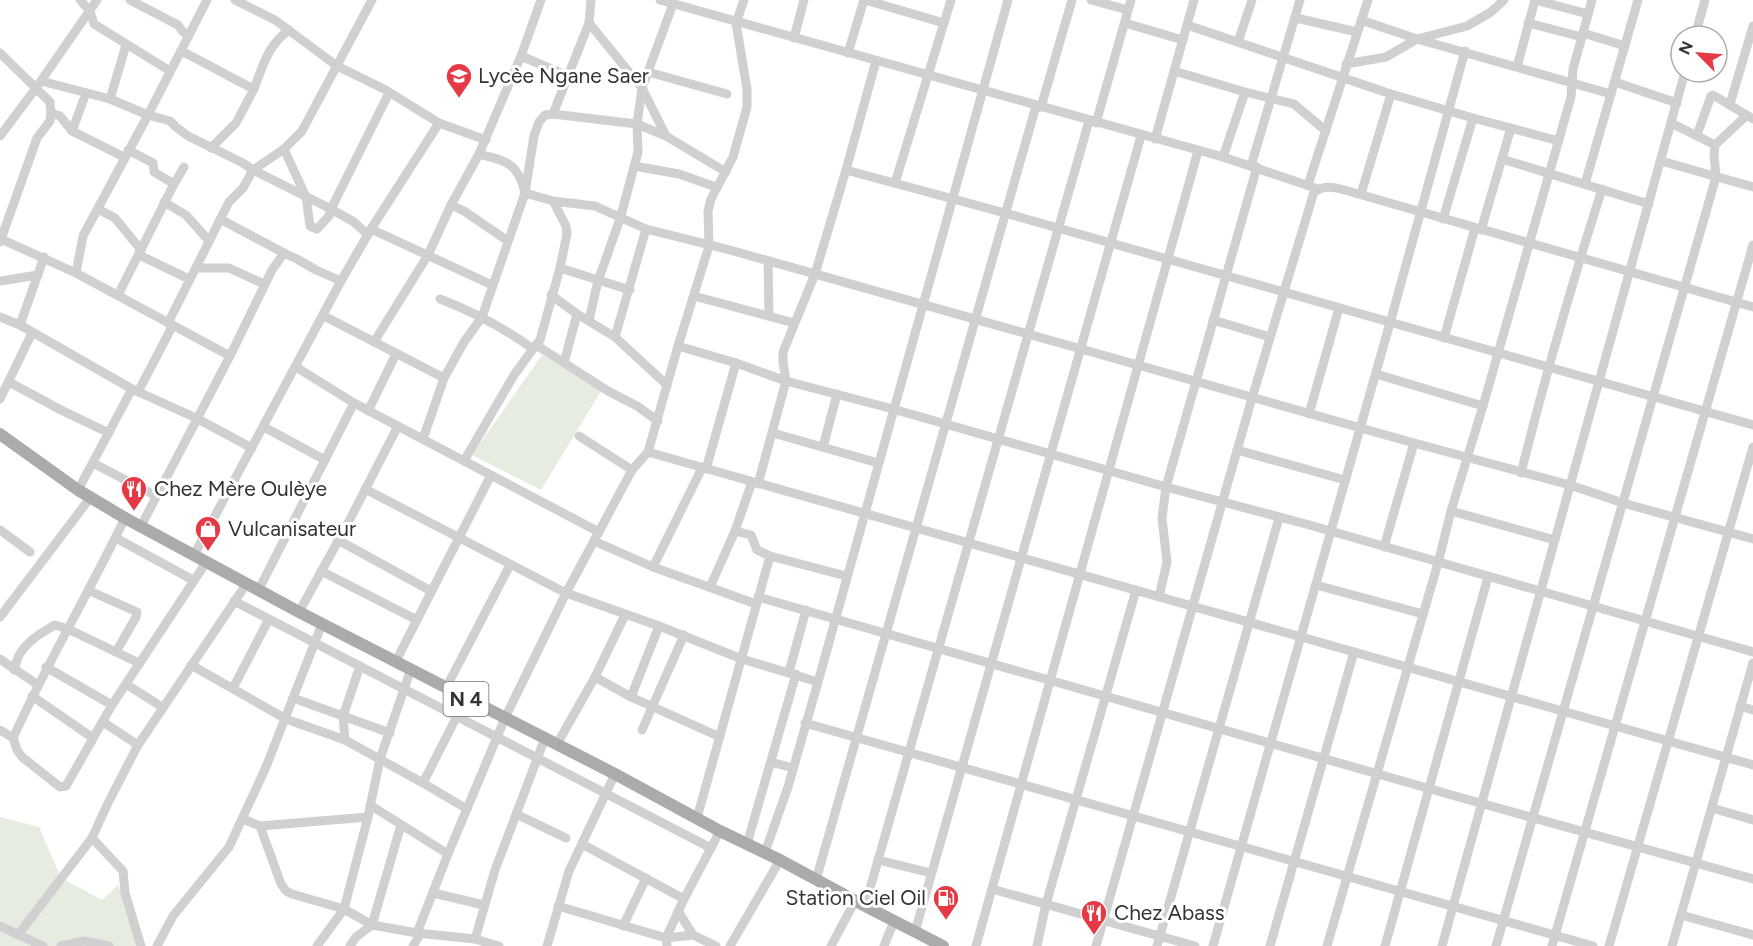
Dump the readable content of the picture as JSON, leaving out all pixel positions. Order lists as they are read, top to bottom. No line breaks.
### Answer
{"streets":{"main road":["N 4"]},"places":{"school or university":["Lycèe Ngane Saer"],"restaurant":["Chez Mère Oulèye","Chez Abass"],"shop":["Vulcanisateur"],"fuel station":["Station Ciel Oil"]},"north":"top left"}
